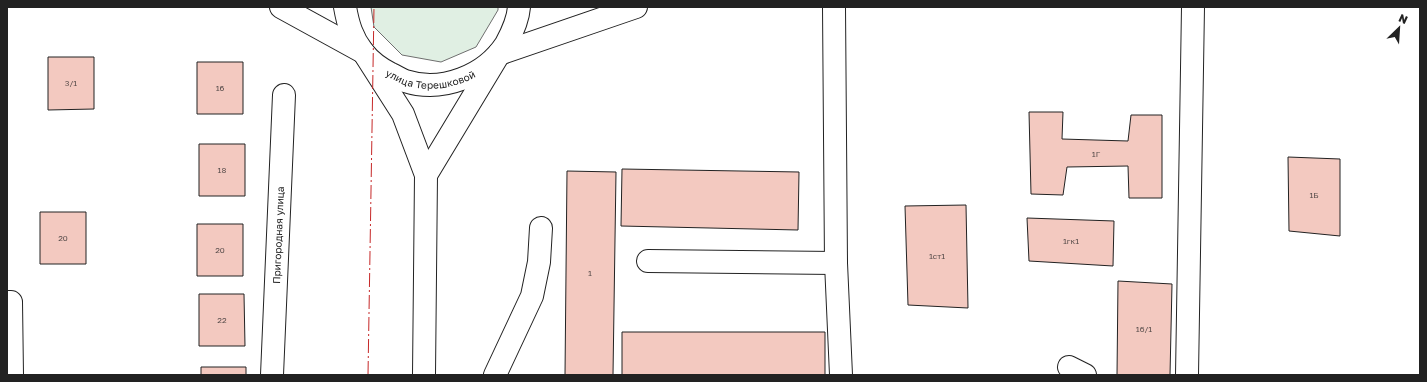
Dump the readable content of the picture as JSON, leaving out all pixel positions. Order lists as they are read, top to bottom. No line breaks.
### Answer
{"streets":{"street":["улица Терешковой","Пригородная улица"]},"house_numbers":["3/1","16","1Г","18","1Б","20","1гк1","20","1ст1","1","22","1б/1"],"north":"top right"}
